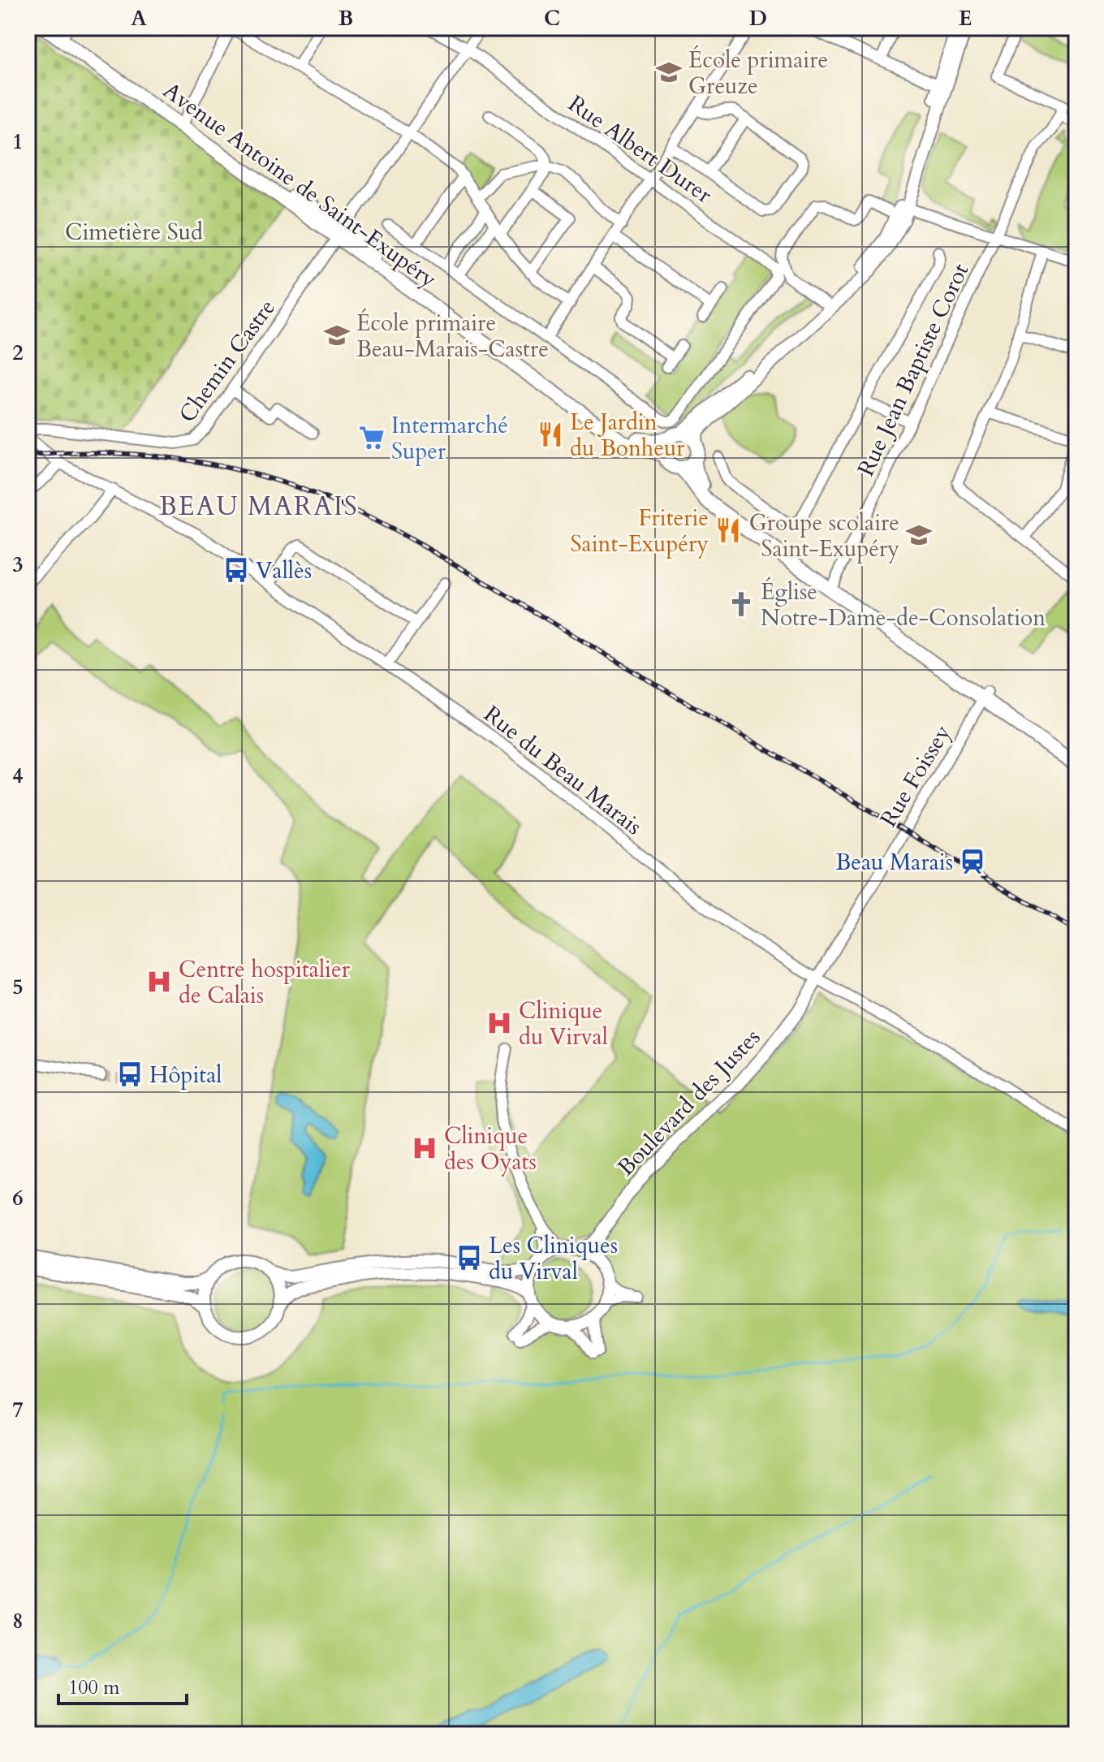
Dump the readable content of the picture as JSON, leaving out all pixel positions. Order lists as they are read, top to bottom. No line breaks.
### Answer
{"streets":{"main road":["Avenue Antoine de Saint-Exupéry"],"street":["Rue Albert Durer","Chemin Castre","Rue Jean Baptiste Corot","Rue du Beau Marais","Rue Foissey","Boulevard des Justes"]},"crossings":[["Rue Albert Durer","Chemin Castre"],["Avenue Antoine de Saint-Exupéry","Chemin Castre"],["Rue du Beau Marais","Rue Foissey"],["Rue du Beau Marais","Boulevard des Justes"],["Rue Foissey","Boulevard des Justes"]],"districts":["BEAU MARAIS"],"parks":["Cimetière Sud"],"places":{"school or university":["École primaire Greuze","École primaire Beau-Marais-Castre","Groupe scolaire Saint-Exupéry"],"restaurant":["Le Jardin du Bonheur","Friterie Saint-Exupéry"],"supermarket":["Intermarché Super"],"bus stop":["Vallès","Hôpital","Les Cliniques du Virval"],"church":["Église Notre-Dame-de-Consolation"],"station":["Beau Marais"],"hospital":["Centre hospitalier de Calais","Clinique du Virval","Clinique des Oyats"]},"scale_bar":"100 m","grid":{"columns":["A","B","C","D","E"],"rows":["1","2","3","4","5","6","7","8"]}}
